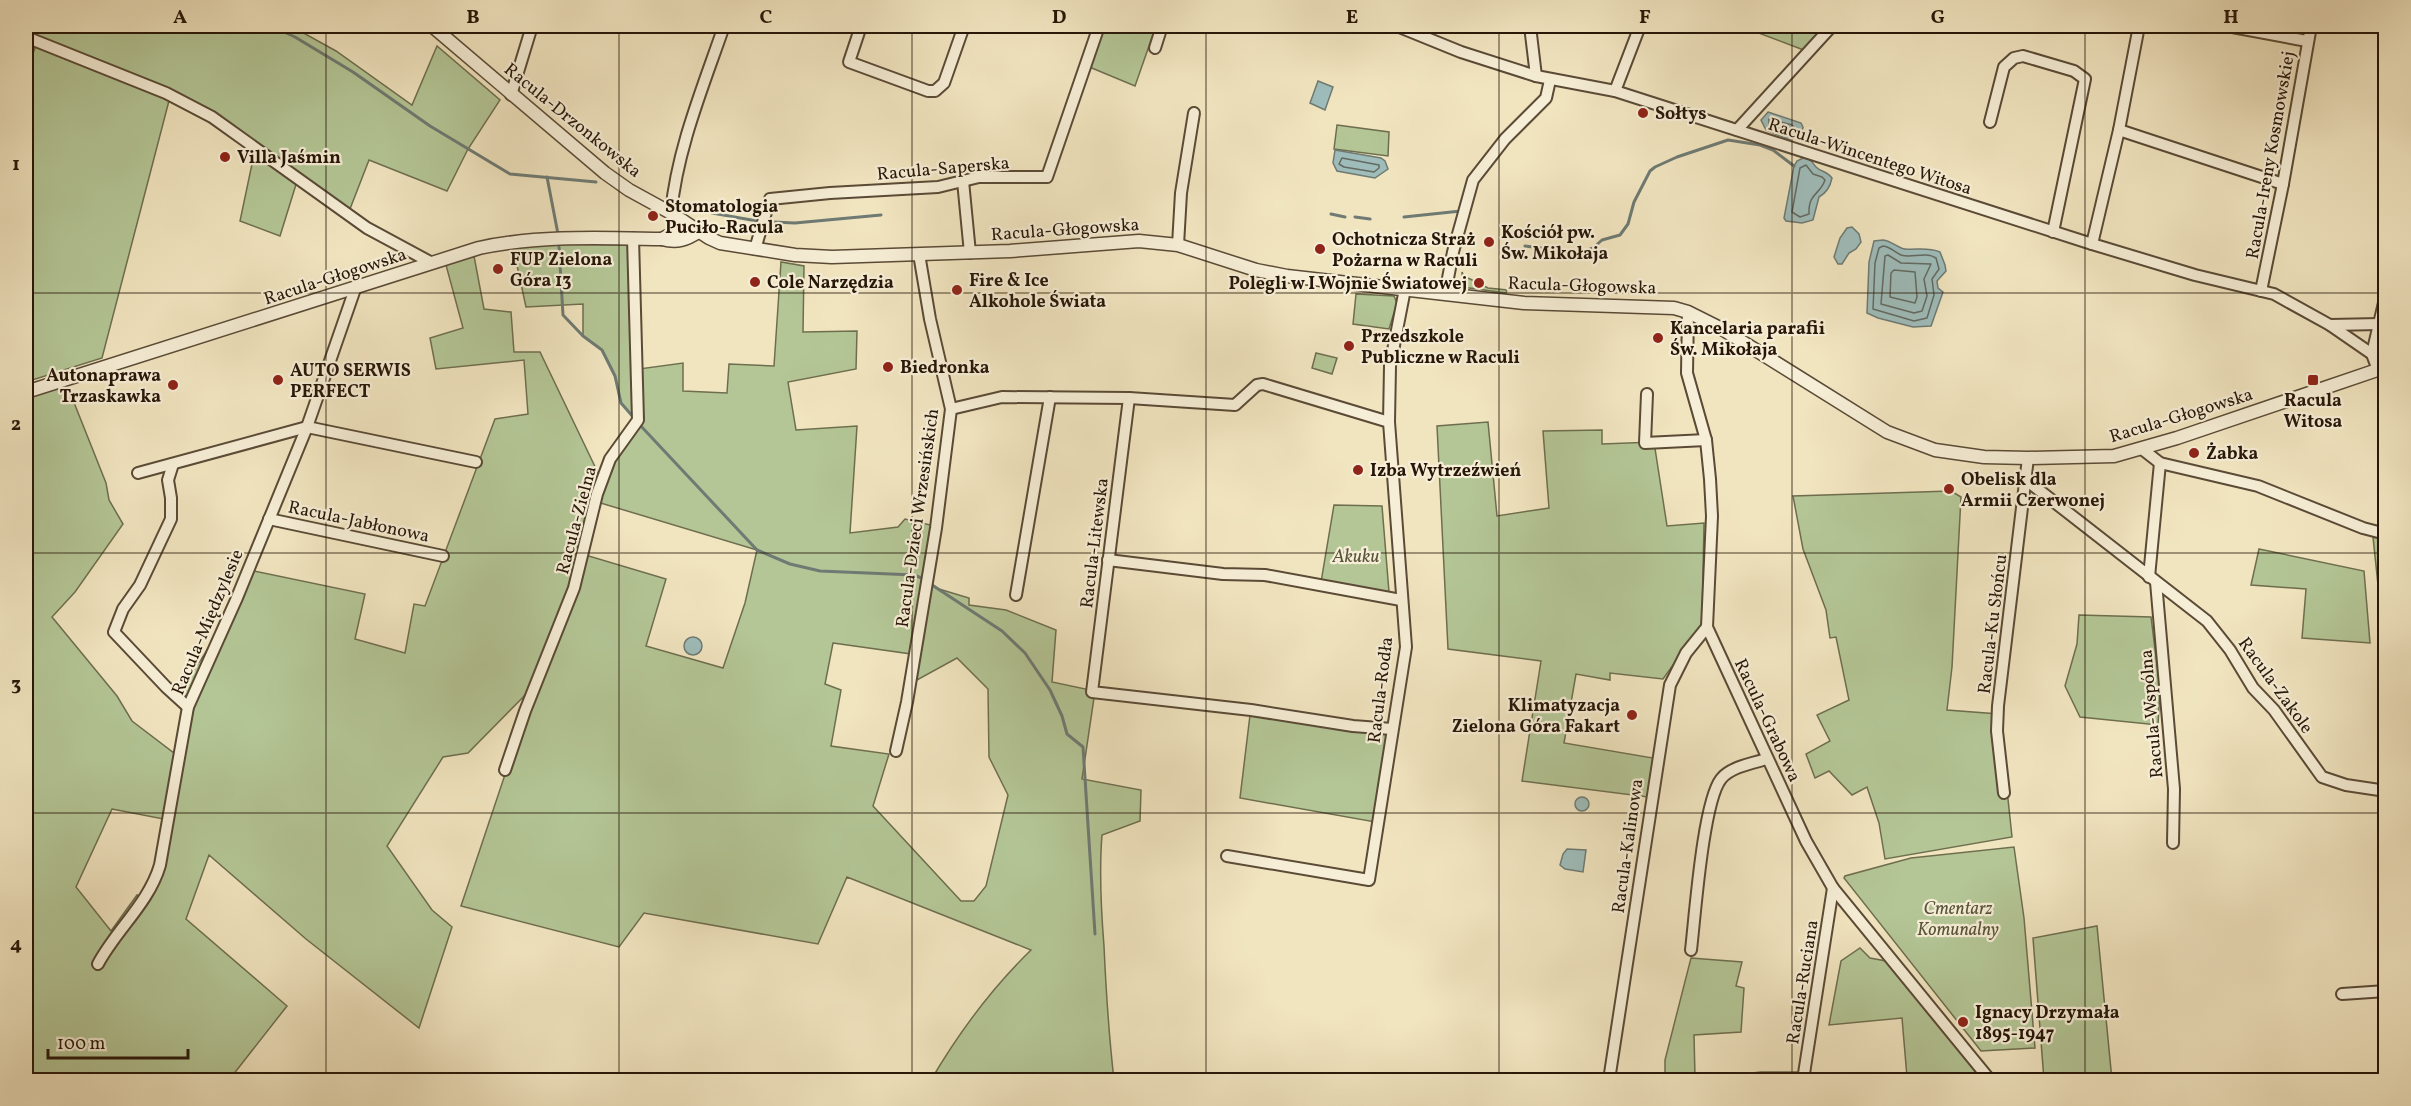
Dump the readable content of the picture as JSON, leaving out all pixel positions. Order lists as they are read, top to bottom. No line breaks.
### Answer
{"streets":{"street":["Racula-Drzonkowska","Racula-Ireny Kosmowskiej","Racula-Wincentego Witosa","Racula-Saperska","Racula-Głogowska","Racula-Dzieci Wrzesińskich","Racula-Zielna","Racula-Jabłonowa","Racula-Litewska","Racula-Międzylesie","Racula-Ku Słońcu","Racula-Zakole","Racula-Rodła","Racula-Wspólna","Racula-Grabowa","Racula-Kalinowa","Racula-Ruciana"]},"crossings":[["Racula-Drzonkowska","Racula-Głogowska"],["Racula-Ireny Kosmowskiej","Racula-Wincentego Witosa"],["Racula-Saperska","Racula-Głogowska"],["Racula-Głogowska","Racula-Dzieci Wrzesińskich"],["Racula-Głogowska","Racula-Zielna"],["Racula-Głogowska","Racula-Międzylesie"],["Racula-Głogowska","Racula-Ku Słońcu"],["Racula-Głogowska","Racula-Rodła"],["Racula-Głogowska","Racula-Grabowa"],["Racula-Jabłonowa","Racula-Międzylesie"],["Racula-Litewska","Racula-Rodła"],["Racula-Ku Słońcu","Racula-Zakole"],["Racula-Zakole","Racula-Wspólna"],["Racula-Grabowa","Racula-Kalinowa"],["Racula-Grabowa","Racula-Ruciana"]],"parks":["Akuku","Cmentarz Komunalny"],"places":{"other":["Sołtys","Villa Jaśmin","Stomatologia Puciło-Racula","Kościół pw. Św. Mikołaja","Ochotnicza Straż Pożarna w Raculi","FUP Zielona Góra 13","Cole Narzędzia","Polegli w I Wojnie Światowej","Fire & Ice Alkohole Świata","Kancelaria parafii Św. Mikołaja","Przedszkole Publiczne w Raculi","Biedronka","AUTO SERWIS PERFECT","Autonaprawa Trzaskawka","Żabka","Izba Wytrzeźwień","Obelisk dla Armii Czerwonej","Klimatyzacja Zielona Góra Fakart","Ignacy Drzymała 1895-1947"],"transit":["Racula Witosa"]},"scale_bar":"100 m","grid":{"columns":["A","B","C","D","E","F","G","H"],"rows":["1","2","3","4"]}}
